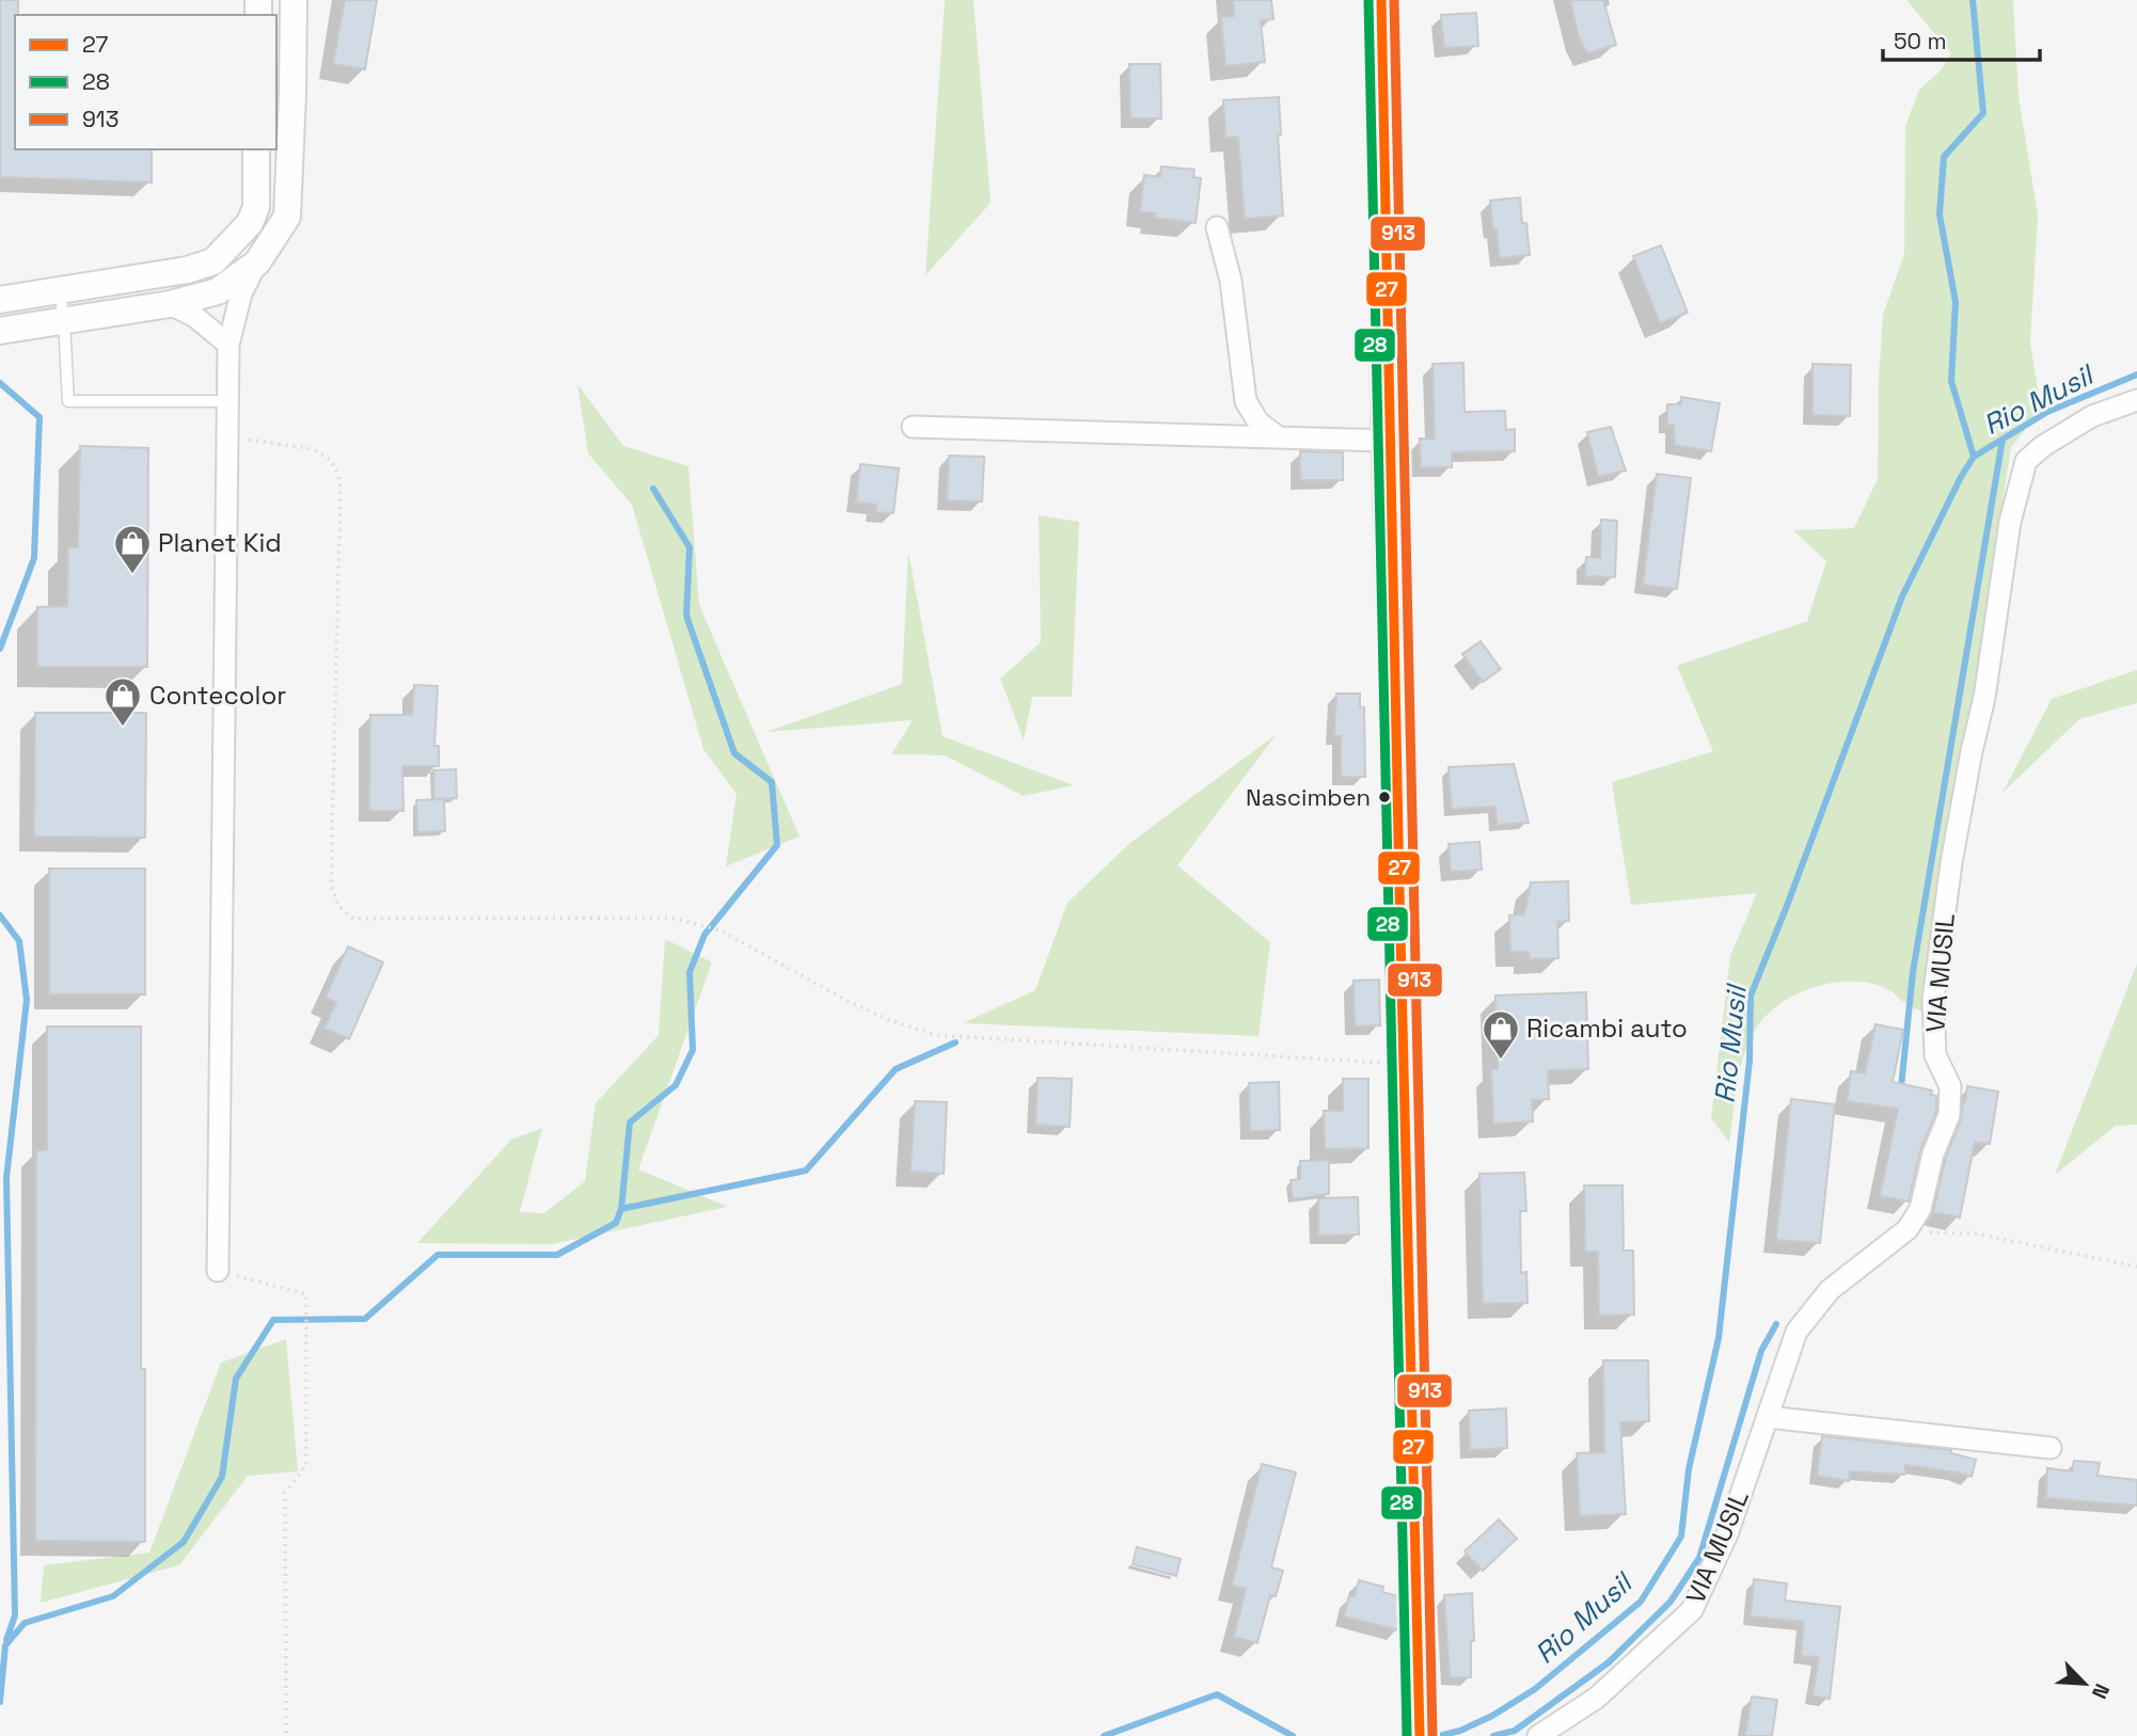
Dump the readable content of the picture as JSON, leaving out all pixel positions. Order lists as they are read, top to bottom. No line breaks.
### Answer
{"streets":{"street":["VIA MUSIL"]},"water":["Rio Musil"],"places":{"shop":["Planet Kid","Contecolor","Ricambi auto"],"other":["Nascimben"]},"lines":["transit line 27","transit line 28","transit line 913"],"legend":["27","28","913"],"scale_bar":"50 m","north":"bottom right"}
